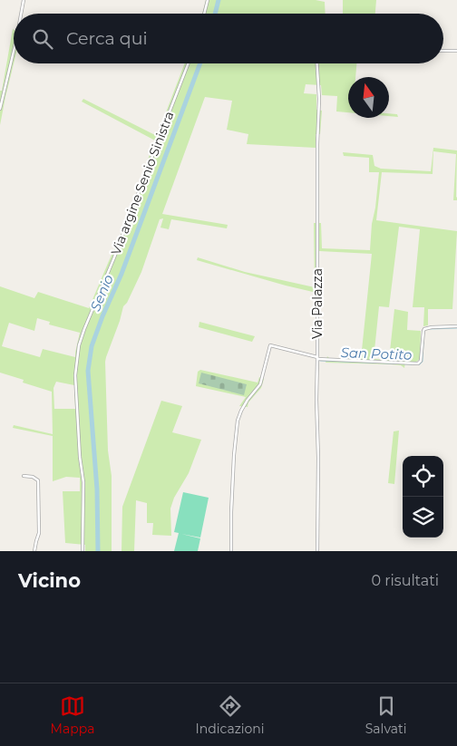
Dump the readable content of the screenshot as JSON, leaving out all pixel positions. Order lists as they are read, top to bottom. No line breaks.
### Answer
{"streets":{"street":["Via argine Senio Sinistra","Via Palazza"]},"water":["Senio","San Potito"],"north":"top","page":{"search":"Cerca qui","heading":["Vicino","0 risultati"],"nav":["Mappa","Indicazioni","Salvati"]}}
